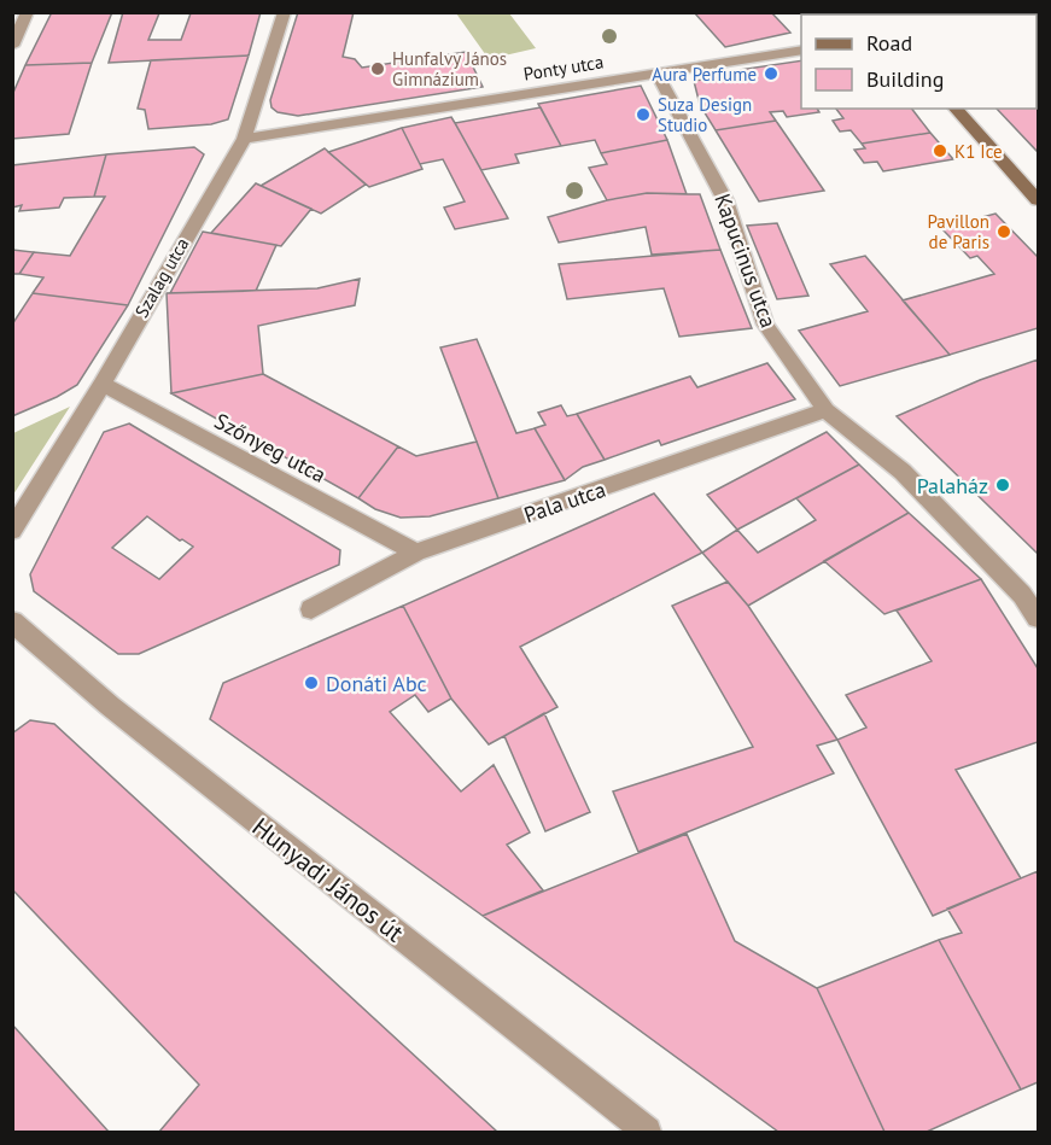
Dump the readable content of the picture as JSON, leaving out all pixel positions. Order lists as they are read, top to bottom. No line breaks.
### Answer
{"streets":{"street":["Ponty utca","Kapucinus utca","Szalag utca","Szőnyeg utca","Pala utca","Hunyadi János út"]},"crossings":[["Ponty utca","Kapucinus utca"],["Ponty utca","Szalag utca"],["Kapucinus utca","Pala utca"],["Szalag utca","Szőnyeg utca"],["Szőnyeg utca","Pala utca"]],"places":["Hunfalvy János Gimnázium","Aura Perfume","Suza Design Studio","K1 Ice","Pavillon de Paris","Palaház","Donáti Abc"],"legend":["Road","Building"]}
